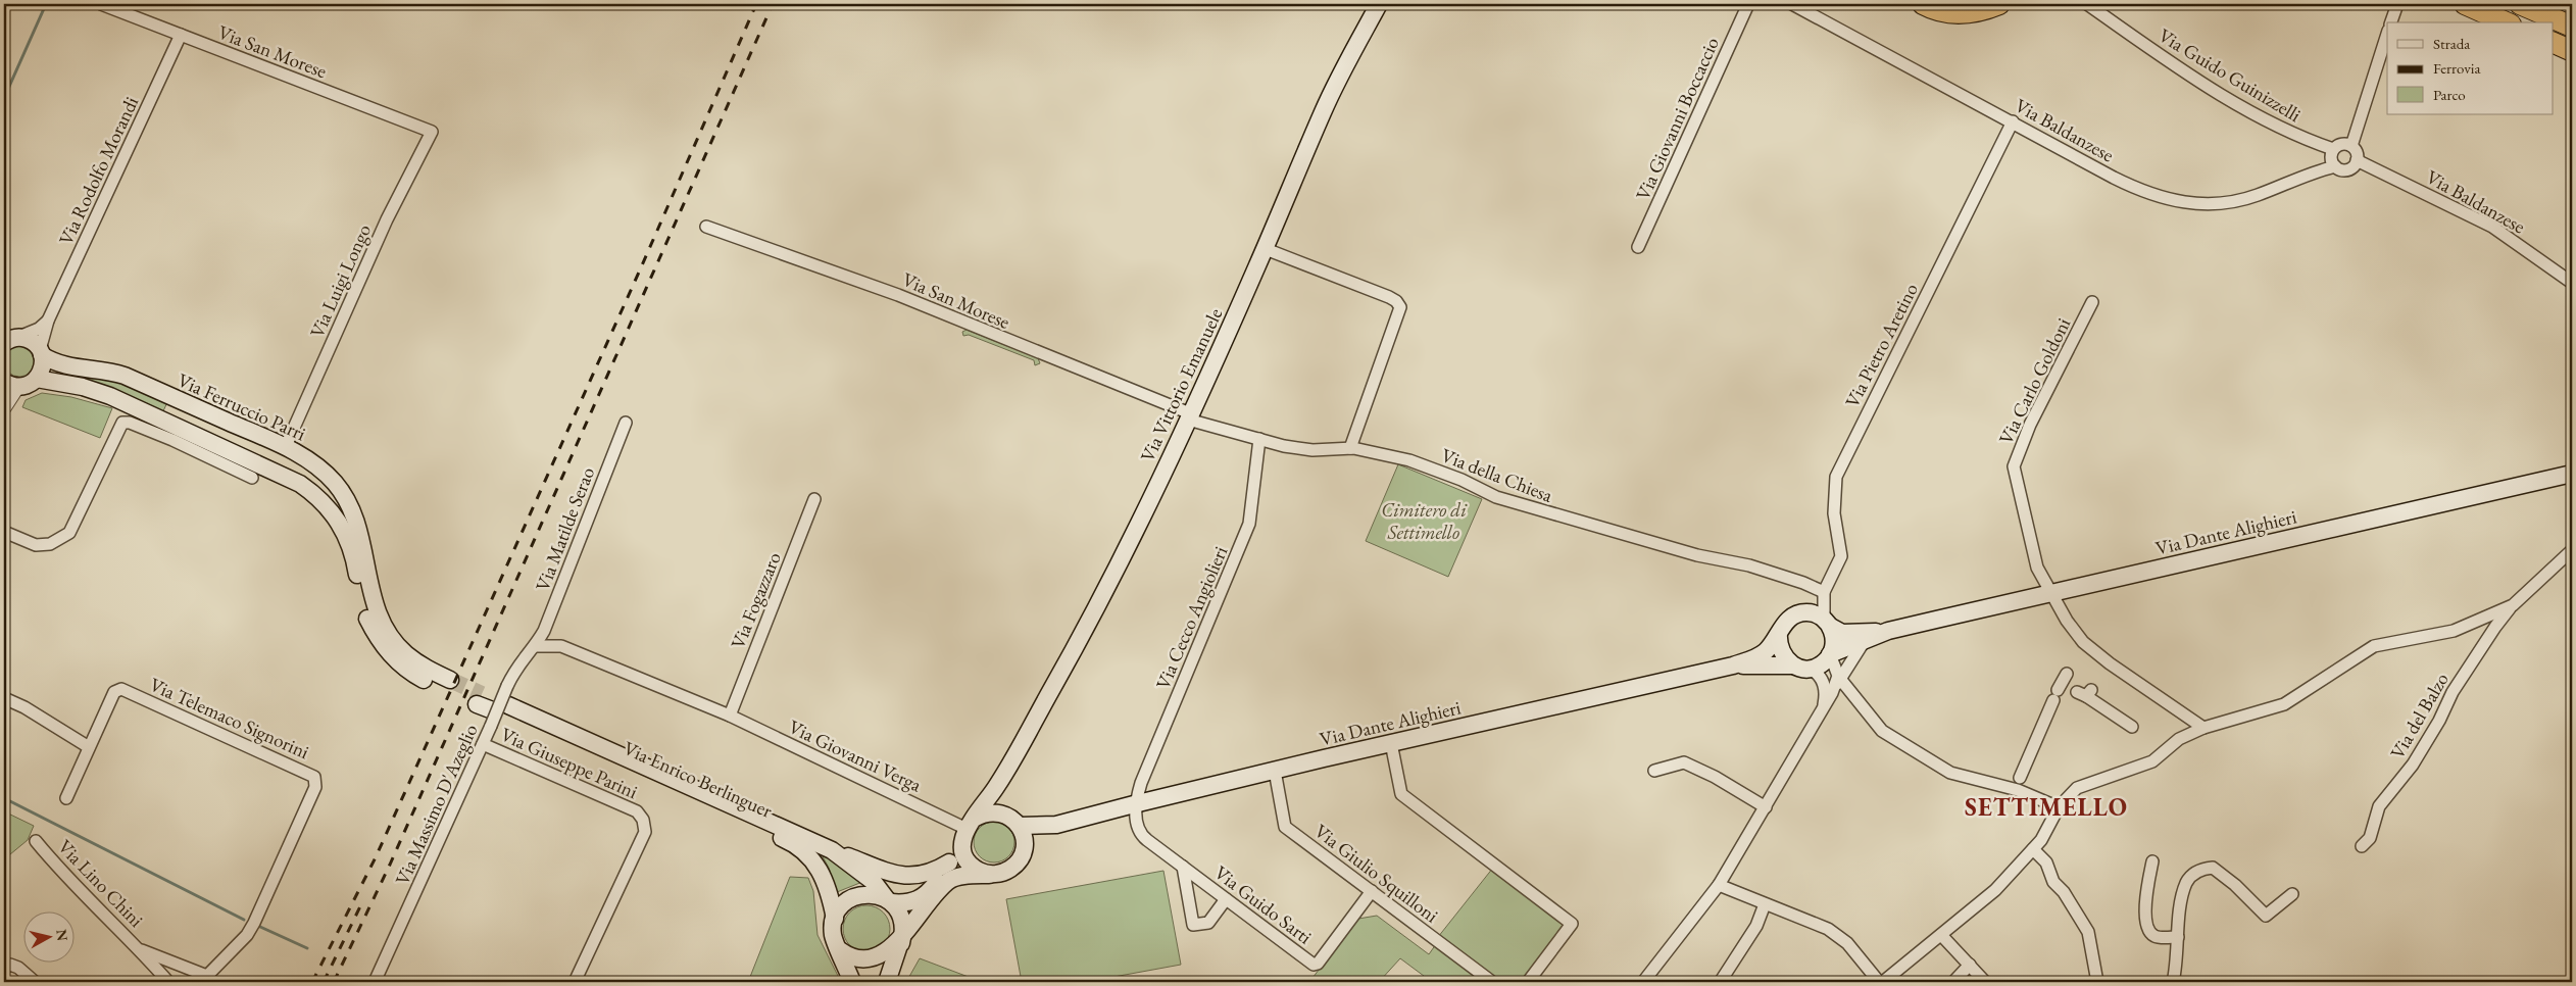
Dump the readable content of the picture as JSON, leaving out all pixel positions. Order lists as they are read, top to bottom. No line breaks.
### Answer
{"streets":{"main road":["Via Vittorio Emanuele","Via Ferruccio Parri","Via Dante Alighieri","Via Enrico Berlinguer"],"street":["Via San Morese","Via Guido Guinizzelli","Via Giovanni Boccaccio","Via Baldanzese","Via Rodolfo Morandi","Via Luigi Longo","Via Pietro Aretino","Via Carlo Goldoni","Via della Chiesa","Via Matilde Serao","Via Fogazzaro","Via Cecco Angiolieri","Via del Balzo","Via Telemaco Signorini","Via Giovanni Verga","Via Giuseppe Parini","Via Massimo D'Azeglio","Via Giulio Squilloni","Via Lino Chini","Via Guido Sarti"]},"crossings":[["Via San Morese","Via Rodolfo Morandi"],["Via San Morese","Via Luigi Longo"],["Via San Morese","Via Vittorio Emanuele"],["Via San Morese","Via della Chiesa"],["Via Guido Guinizzelli","Via Baldanzese"],["Via Baldanzese","Via Pietro Aretino"],["Via Rodolfo Morandi","Via Ferruccio Parri"],["Via Luigi Longo","Via Ferruccio Parri"],["Via Pietro Aretino","Via della Chiesa"],["Via Carlo Goldoni","Via Dante Alighieri"],["Via Vittorio Emanuele","Via della Chiesa"],["Via Vittorio Emanuele","Via Dante Alighieri"],["Via Vittorio Emanuele","Via Giovanni Verga"],["Via Vittorio Emanuele","Via Enrico Berlinguer"],["Via della Chiesa","Via Cecco Angiolieri"],["Via Matilde Serao","Via Giovanni Verga"],["Via Matilde Serao","Via Massimo D'Azeglio"],["Via Dante Alighieri","Via Cecco Angiolieri"],["Via Dante Alighieri","Via Giovanni Verga"],["Via Dante Alighieri","Via Giulio Squilloni"],["Via Dante Alighieri","Via Guido Sarti"],["Via Fogazzaro","Via Giovanni Verga"],["Via Cecco Angiolieri","Via Guido Sarti"],["Via Telemaco Signorini","Via Lino Chini"],["Via Giovanni Verga","Via Massimo D'Azeglio"],["Via Giuseppe Parini","Via Massimo D'Azeglio"],["Via Enrico Berlinguer","Via Massimo D'Azeglio"],["Via Giulio Squilloni","Via Guido Sarti"]],"districts":["SETTIMELLO"],"parks":["Cimitero di Settimello"],"legend":["Strada","Ferrovia","Parco"],"north":"right"}
